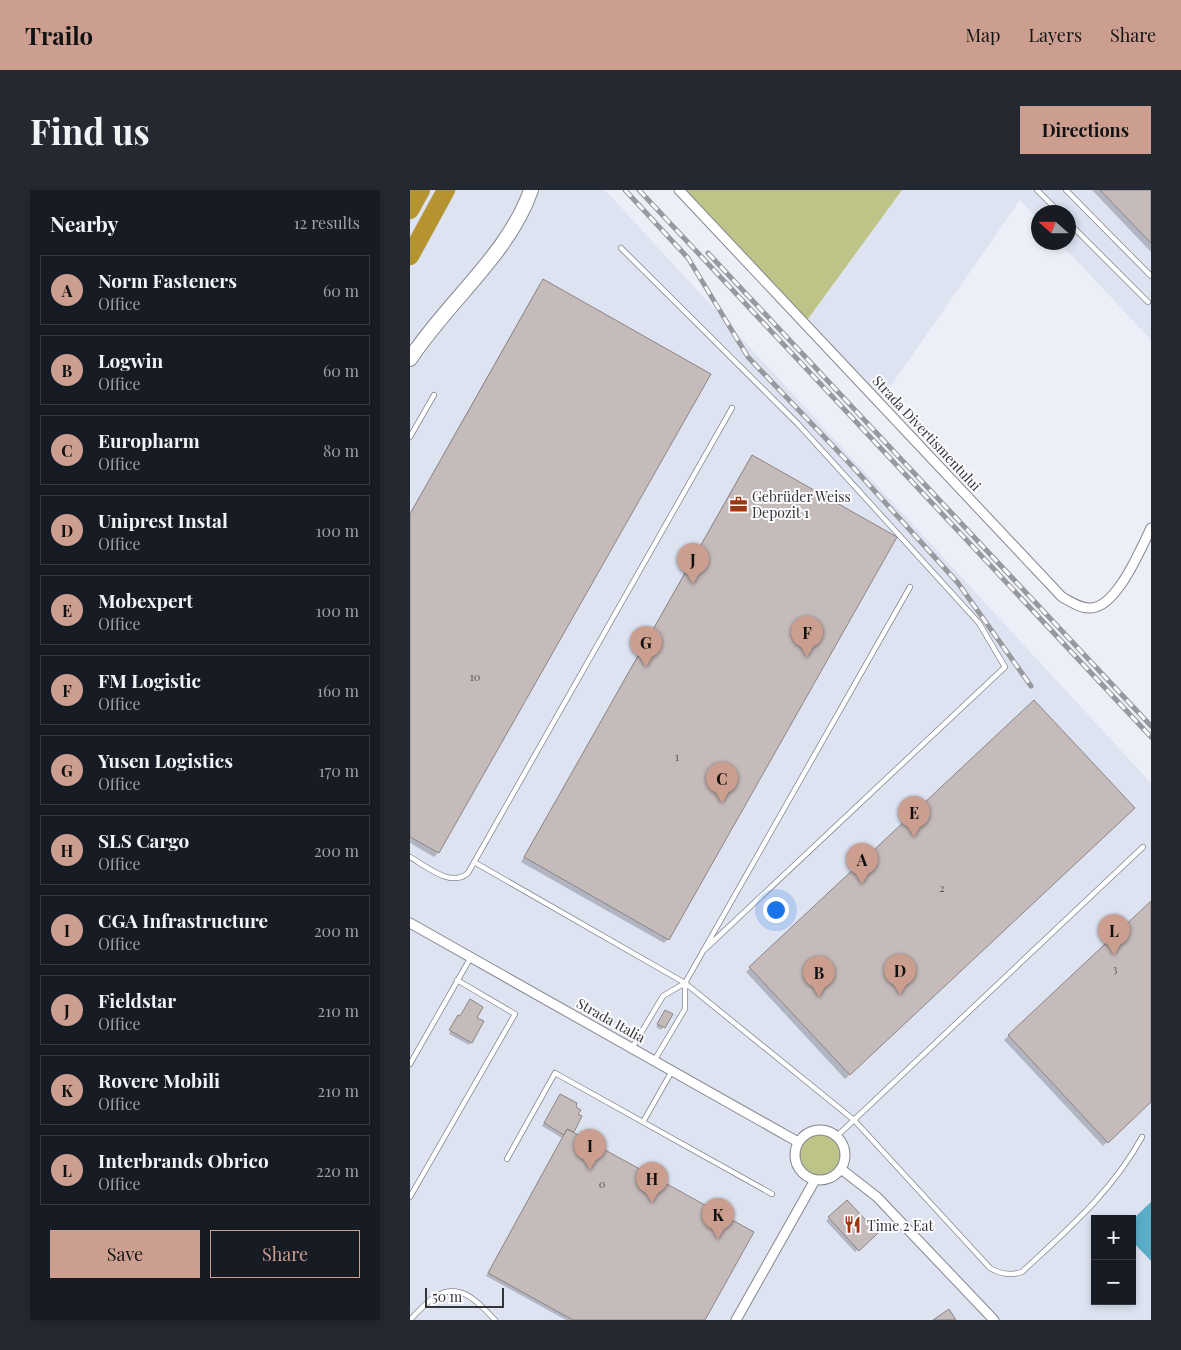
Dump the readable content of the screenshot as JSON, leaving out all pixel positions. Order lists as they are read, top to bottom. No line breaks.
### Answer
{"streets":{"street":["Strada Divertismentului","Strada Italia"]},"places":{"office":["Gebrüder Weiss Depozit 1"],"restaurant":["Time 2 Eat"]},"house_numbers":["10","1","2","3","0"],"scale_bar":"50 m","north":"left","page":{"header":"Trailo","nav":["Map","Layers","Share"],"buttons":["Directions",["Save","Share"]],"title":"Find us","heading":["Nearby","12 results"],"list":[{"mark":"A","name":"Norm Fasteners","note":"Office","value":"60 m"},{"mark":"B","name":"Logwin","note":"Office","value":"60 m"},{"mark":"C","name":"Europharm","note":"Office","value":"80 m"},{"mark":"D","name":"Uniprest Instal","note":"Office","value":"100 m"},{"mark":"E","name":"Mobexpert","note":"Office","value":"100 m"},{"mark":"F","name":"FM Logistic","note":"Office","value":"160 m"},{"mark":"G","name":"Yusen Logistics","note":"Office","value":"170 m"},{"mark":"H","name":"SLS Cargo","note":"Office","value":"200 m"},{"mark":"I","name":"CGA Infrastructure","note":"Office","value":"200 m"},{"mark":"J","name":"Fieldstar","note":"Office","value":"210 m"},{"mark":"K","name":"Rovere Mobili","note":"Office","value":"210 m"},{"mark":"L","name":"Interbrands Obrico","note":"Office","value":"220 m"}],"pins":["J","F","G","C","E","A","L","D","B","I","H","K"],"map_buttons":["+","−"],"scale":"50 m"}}
